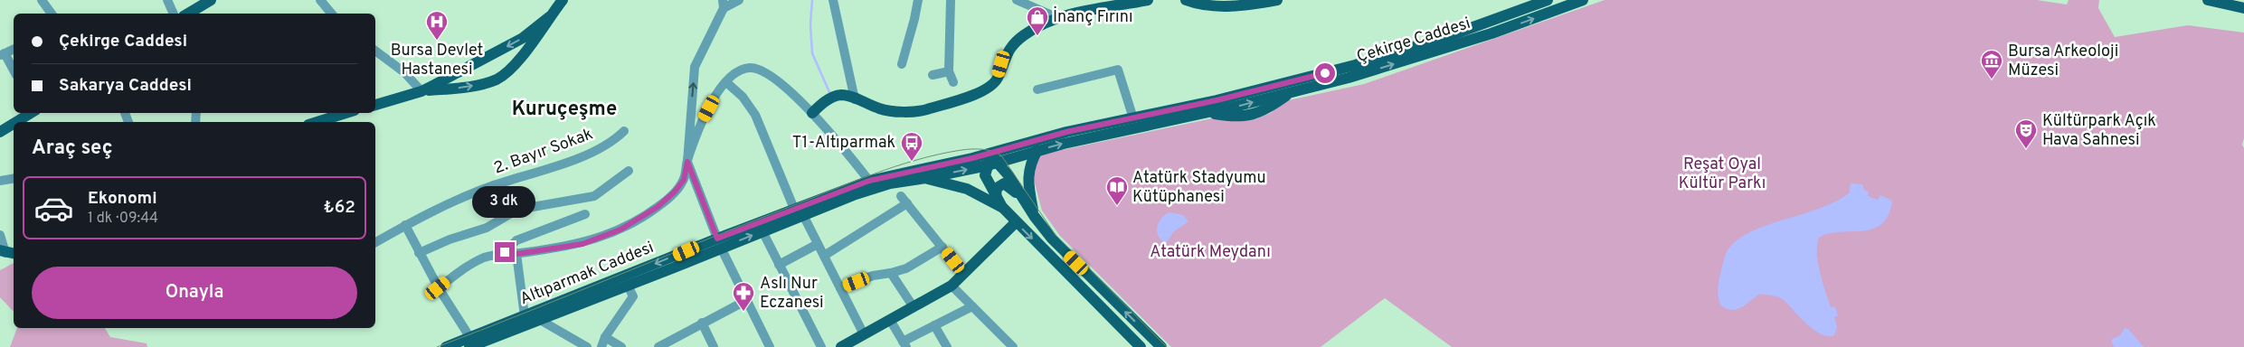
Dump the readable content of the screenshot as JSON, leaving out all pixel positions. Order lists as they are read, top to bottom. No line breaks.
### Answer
{"streets":{"main road":["Çekirge Caddesi","Altıparmak Caddesi"],"street":["2. Bayır Sokak"]},"crossings":[["Çekirge Caddesi","Altıparmak Caddesi"]],"districts":["Kuruçeşme"],"parks":["Reşat Oyal Kültür Parkı","Atatürk Meydanı"],"places":{"shop":["İnanç Fırını"],"hospital":["Bursa Devlet Hastanesi"],"museum":["Bursa Arkeoloji Müzesi"],"theatre":["Kültürpark Açık Hava Sahnesi"],"bus stop":["T1-Altıparmak"],"library":["Atatürk Stadyumu Kütüphanesi"],"pharmacy":["Aslı Nur Eczanesi"]},"page":{"banner":["Çekirge Caddesi","Sakarya Caddesi"],"heading":"Araç seç","list":[{"name":"Ekonomi","note":"1 dk · 09:44","value":"₺62"}],"bubble":"3 dk","buttons":"Onayla"}}
